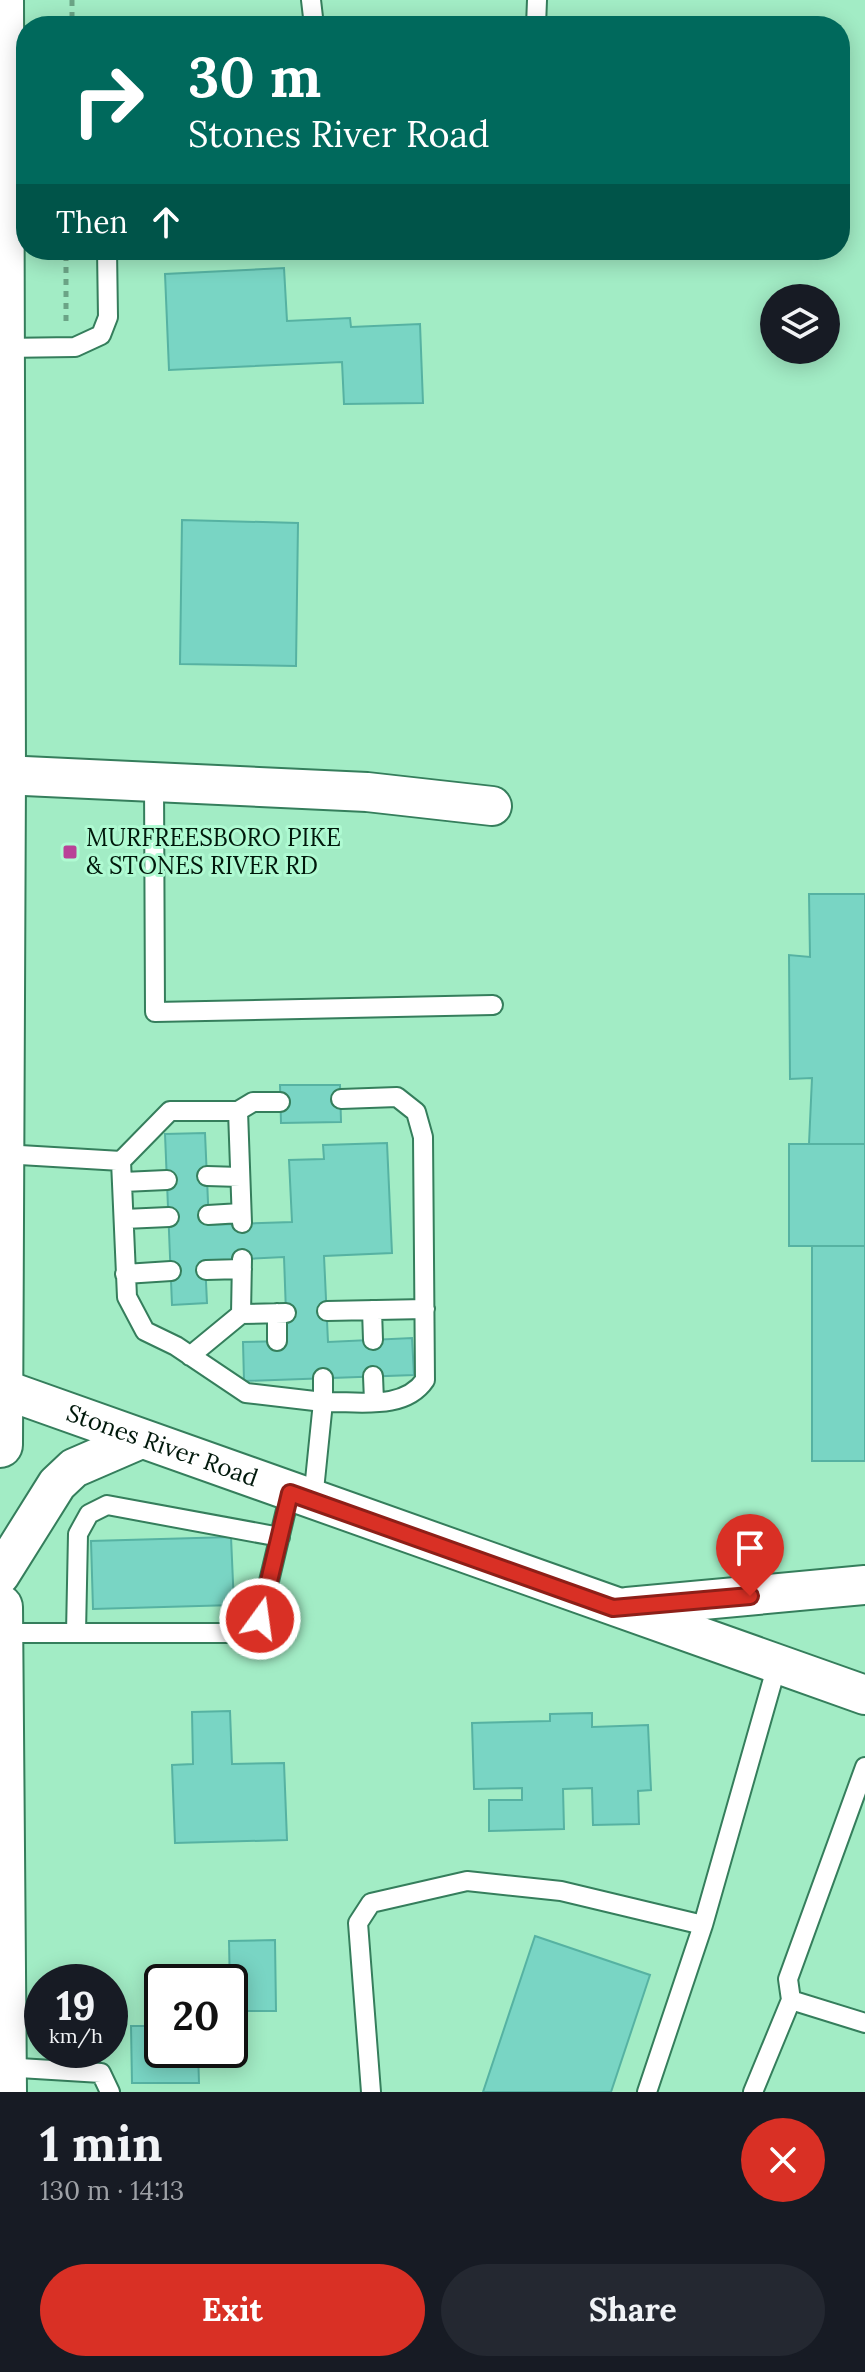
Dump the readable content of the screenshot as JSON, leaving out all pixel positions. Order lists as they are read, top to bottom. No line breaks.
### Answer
{"streets":{"street":["Stones River Road"]},"places":{"transit":["MURFREESBORO PIKE & STONES RIVER RD"]},"page":{"turn":["30 m","Stones River Road"],"then":"Then","speed":"19 km/h","limit":"20","heading":["1 min","130 m · 14:13"],"buttons":["Exit","Share"]}}
